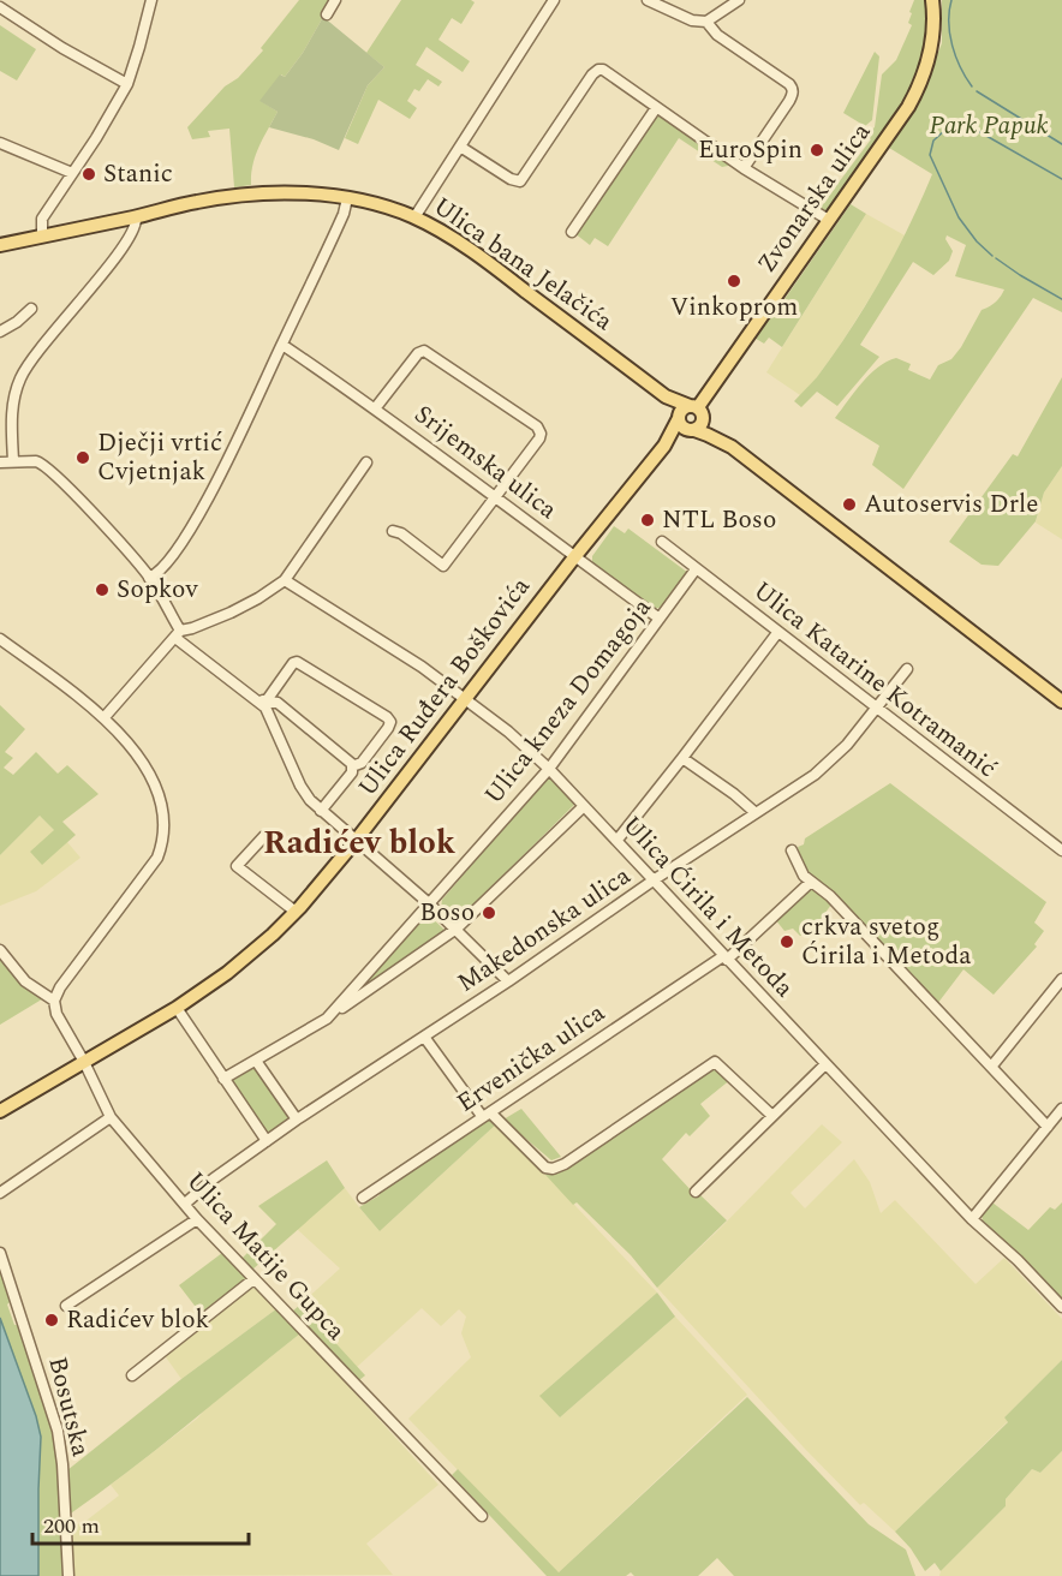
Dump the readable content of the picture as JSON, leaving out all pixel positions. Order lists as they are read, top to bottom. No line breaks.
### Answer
{"streets":{"main road":["Zvonarska ulica","Ulica bana Jelačića","Ulica Ruđera Boškovića"],"street":["Srijemska ulica","Ulica Katarine Kotramanić","Ulica kneza Domagoja","Ulica Ćirila i Metoda","Makedonska ulica","Ervenička ulica","Ulica Matije Gupca","Bosutska"]},"crossings":[["Zvonarska ulica","Ulica bana Jelačića"],["Zvonarska ulica","Ulica Ruđera Boškovića"],["Ulica bana Jelačića","Ulica Ruđera Boškovića"],["Srijemska ulica","Ulica Ruđera Boškovića"],["Srijemska ulica","Ulica kneza Domagoja"],["Ulica Katarine Kotramanić","Ulica kneza Domagoja"],["Ulica Katarine Kotramanić","Makedonska ulica"],["Ulica Ruđera Boškovića","Ulica Ćirila i Metoda"],["Ulica Ruđera Boškovića","Ulica Matije Gupca"],["Ulica kneza Domagoja","Ulica Ćirila i Metoda"],["Ulica Ćirila i Metoda","Makedonska ulica"],["Ulica Ćirila i Metoda","Ervenička ulica"],["Makedonska ulica","Ulica Matije Gupca"]],"districts":["Radićev blok"],"parks":["Park Papuk"],"places":["EuroSpin","Stanic","Vinkoprom","Dječji vrtić Cvjetnjak","Autoservis Drle","NTL Boso","Sopkov","Boso","crkva svetog Ćirila i Metoda","Radićev blok"],"scale_bar":"200 m"}
